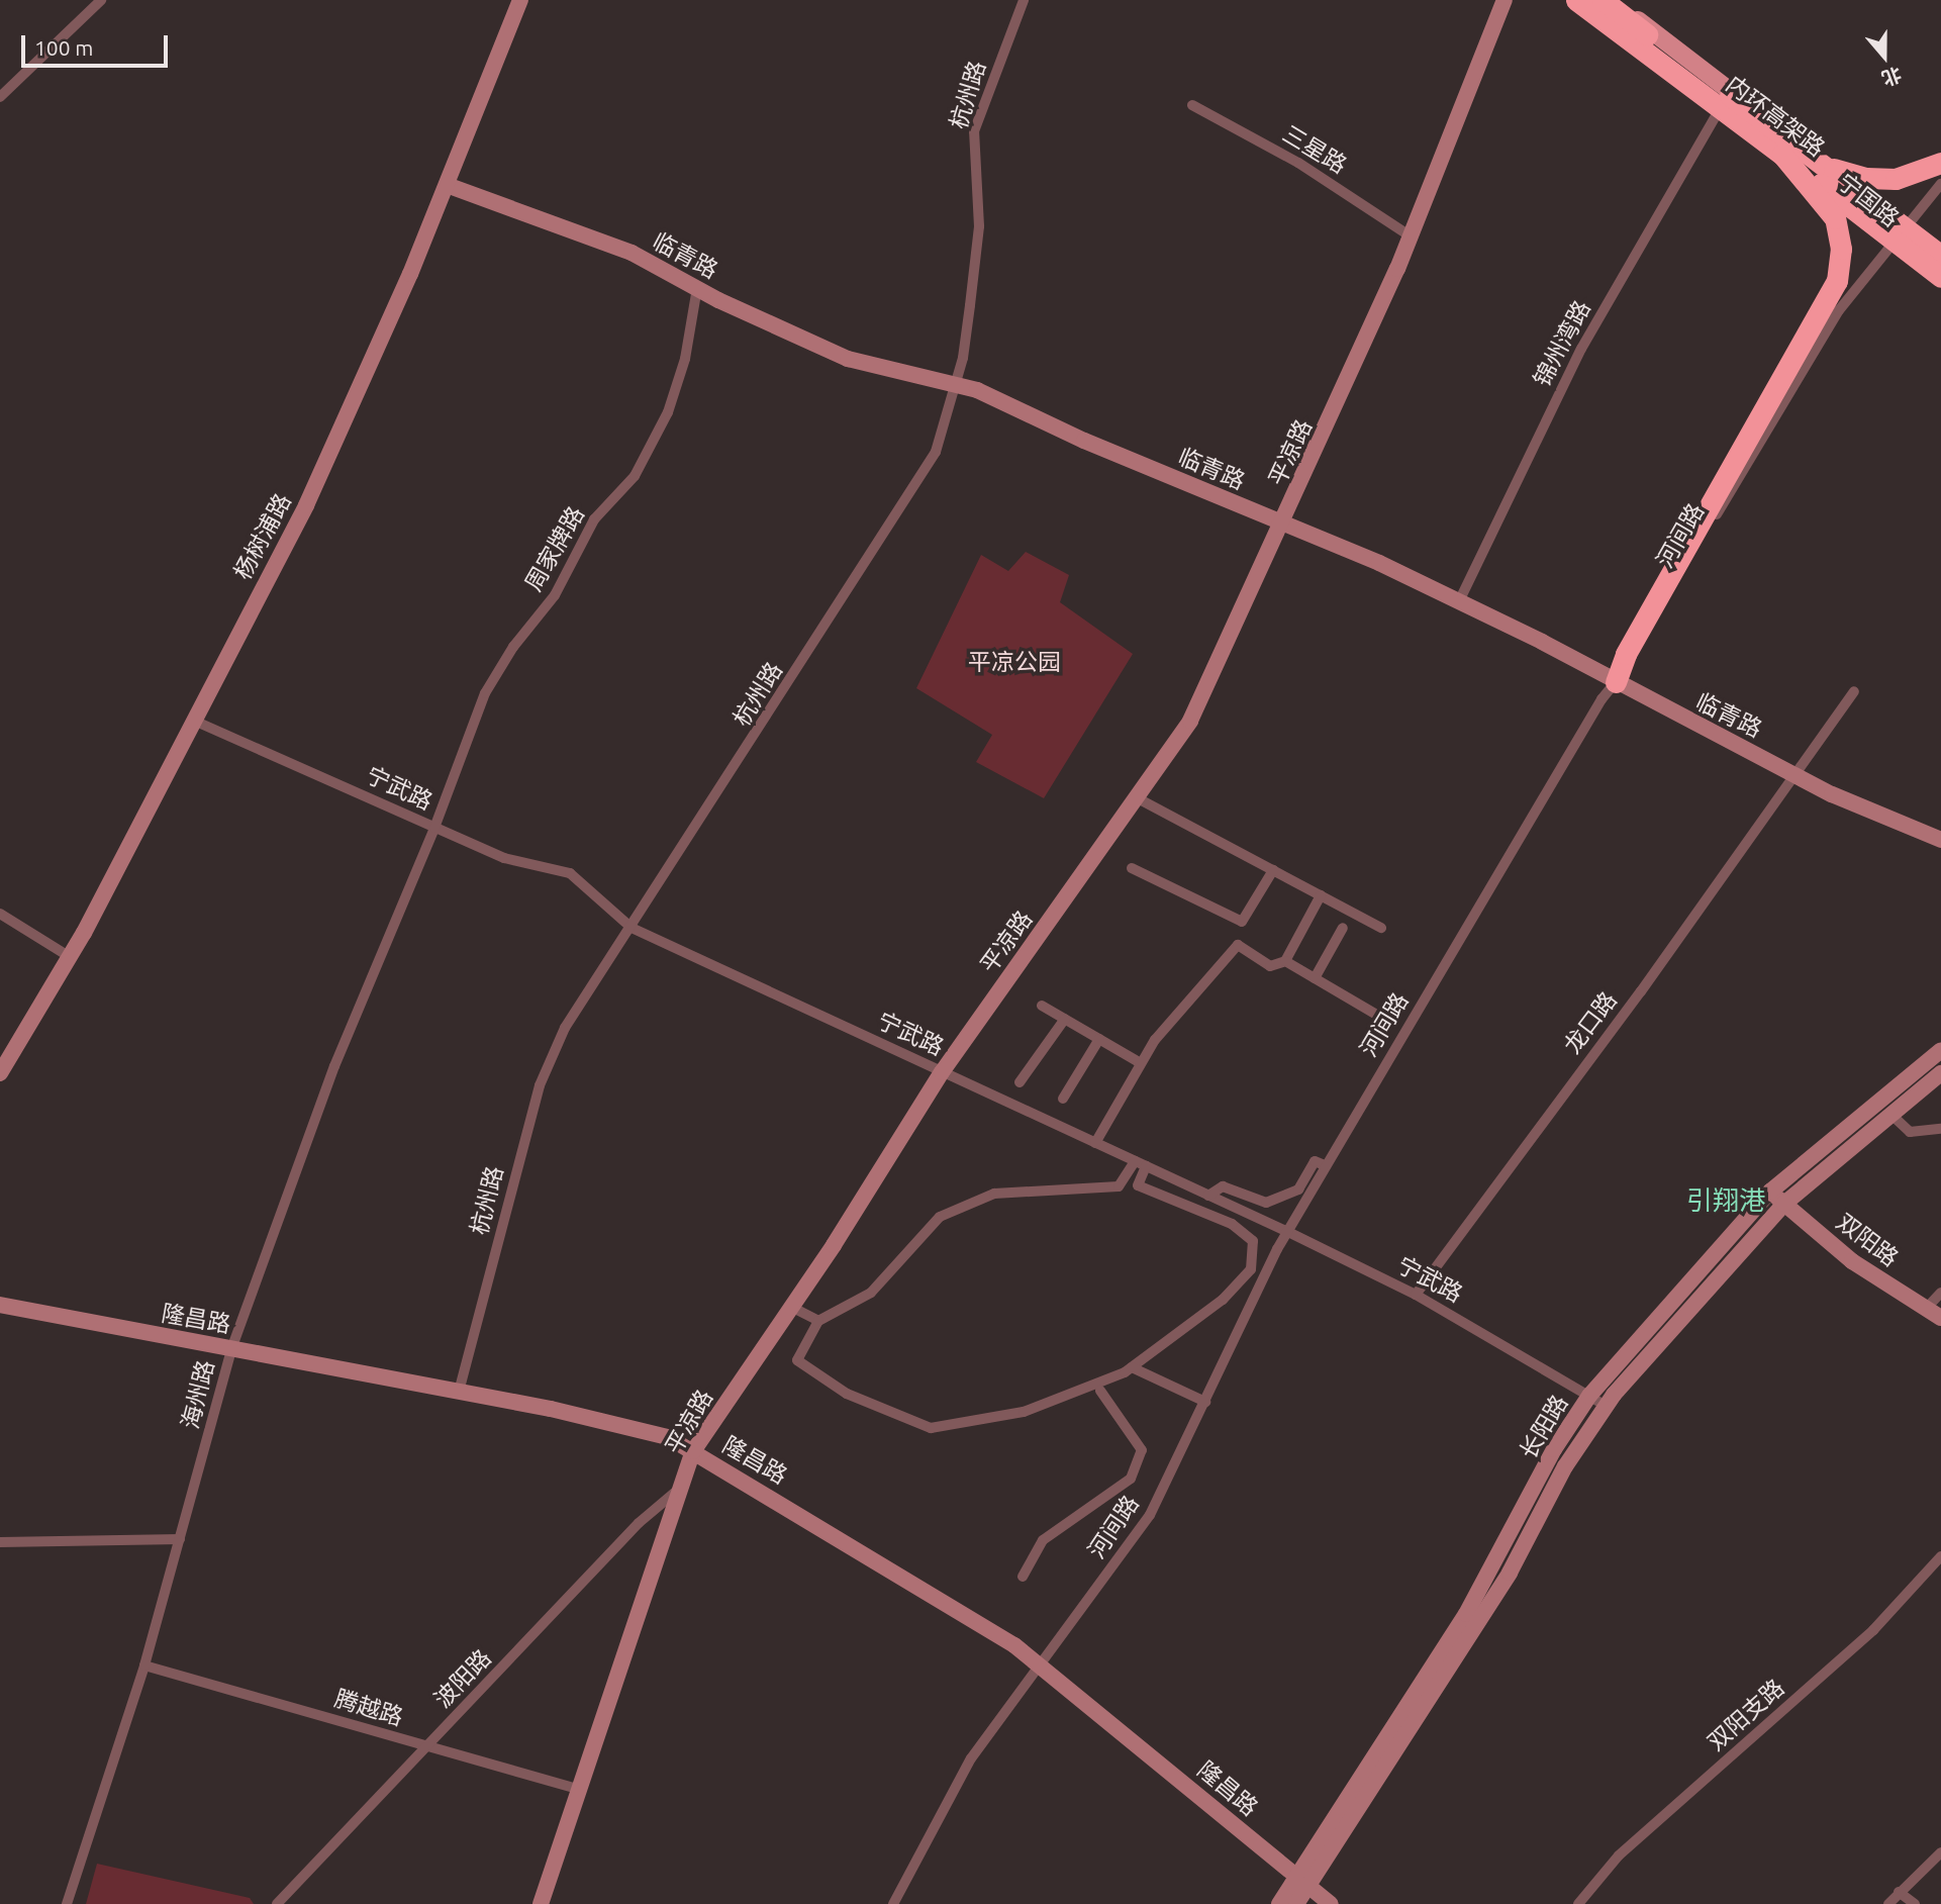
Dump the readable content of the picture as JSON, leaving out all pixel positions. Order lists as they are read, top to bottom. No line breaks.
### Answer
{"streets":{"highway":["内环高架路"],"main road":["宁国路","临青路","平凉路","杨树浦路","双阳路","隆昌路","长阳路"],"street":["杭州路","三星路","锦州湾路","河间路","周家牌路","宁武路","龙口路","海州路","波阳路","腾越路","双阳支路"]},"crossings":[["杭州路","临青路"],["杭州路","宁武路"],["杭州路","隆昌路"],["三星路","平凉路"],["宁国路","锦州湾路"],["宁国路","河间路"],["临青路","锦州湾路"],["临青路","平凉路"],["临青路","河间路"],["临青路","杨树浦路"],["临青路","周家牌路"],["临青路","龙口路"],["平凉路","宁武路"],["平凉路","隆昌路"],["平凉路","波阳路"],["平凉路","腾越路"],["河间路","宁武路"],["河间路","隆昌路"],["杨树浦路","宁武路"],["周家牌路","宁武路"],["周家牌路","海州路"],["宁武路","龙口路"],["宁武路","海州路"],["宁武路","长阳路"],["双阳路","长阳路"],["隆昌路","海州路"],["隆昌路","长阳路"],["海州路","腾越路"],["波阳路","腾越路"]],"districts":["引翔港"],"parks":["平凉公园"],"scale_bar":"100 m","north":"bottom"}
